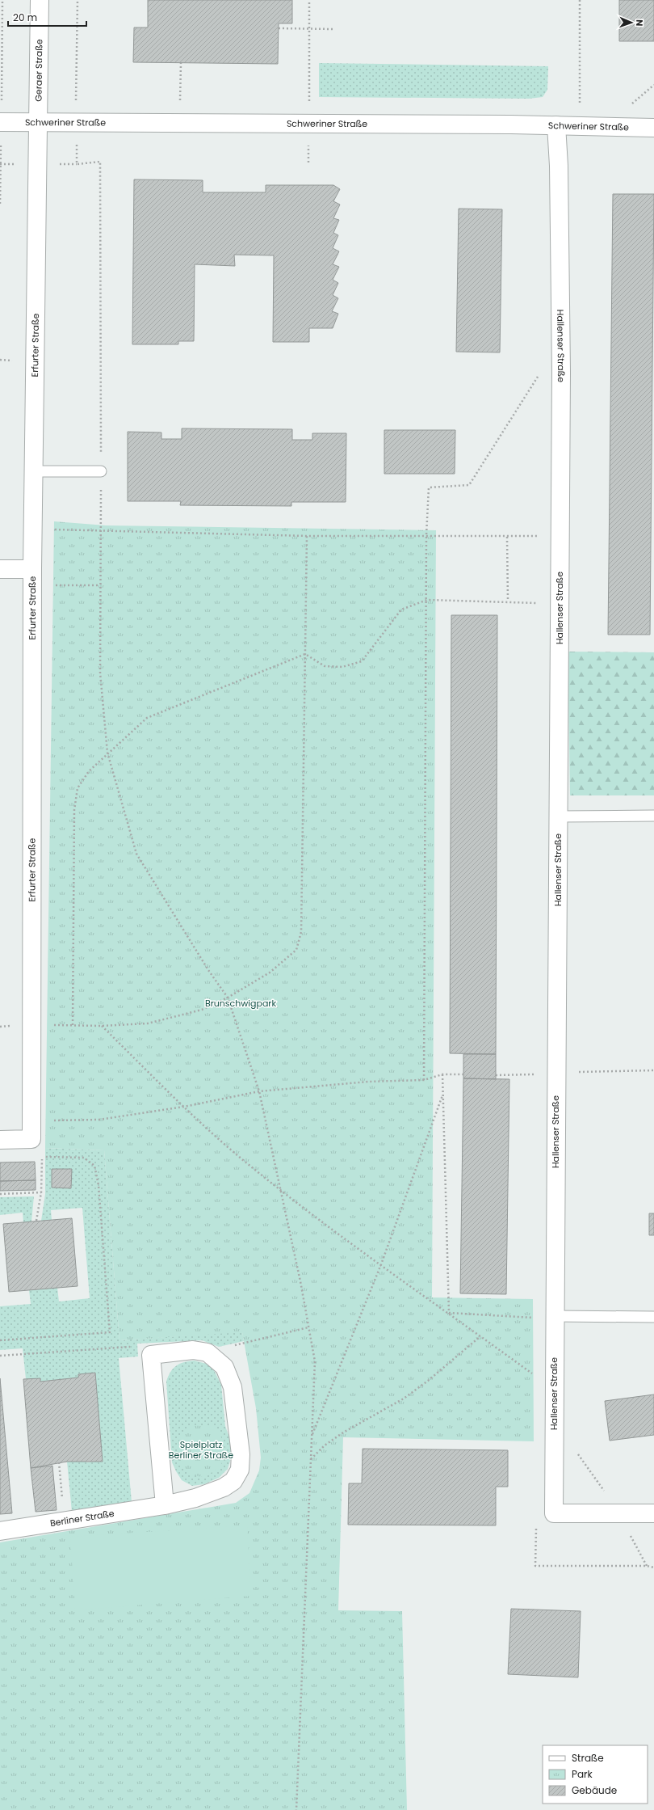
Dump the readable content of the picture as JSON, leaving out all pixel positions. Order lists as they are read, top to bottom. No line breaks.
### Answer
{"streets":{"street":["Geraer Straße","Schweriner Straße","Erfurter Straße","Hallenser Straße","Berliner Straße"]},"crossings":[["Geraer Straße","Schweriner Straße"],["Geraer Straße","Erfurter Straße"],["Schweriner Straße","Erfurter Straße"],["Schweriner Straße","Hallenser Straße"]],"parks":["Brunschwigpark","Spielplatz Berliner Straße"],"legend":["Straße","Park","Gebäude"],"scale_bar":"20 m","north":"right"}
